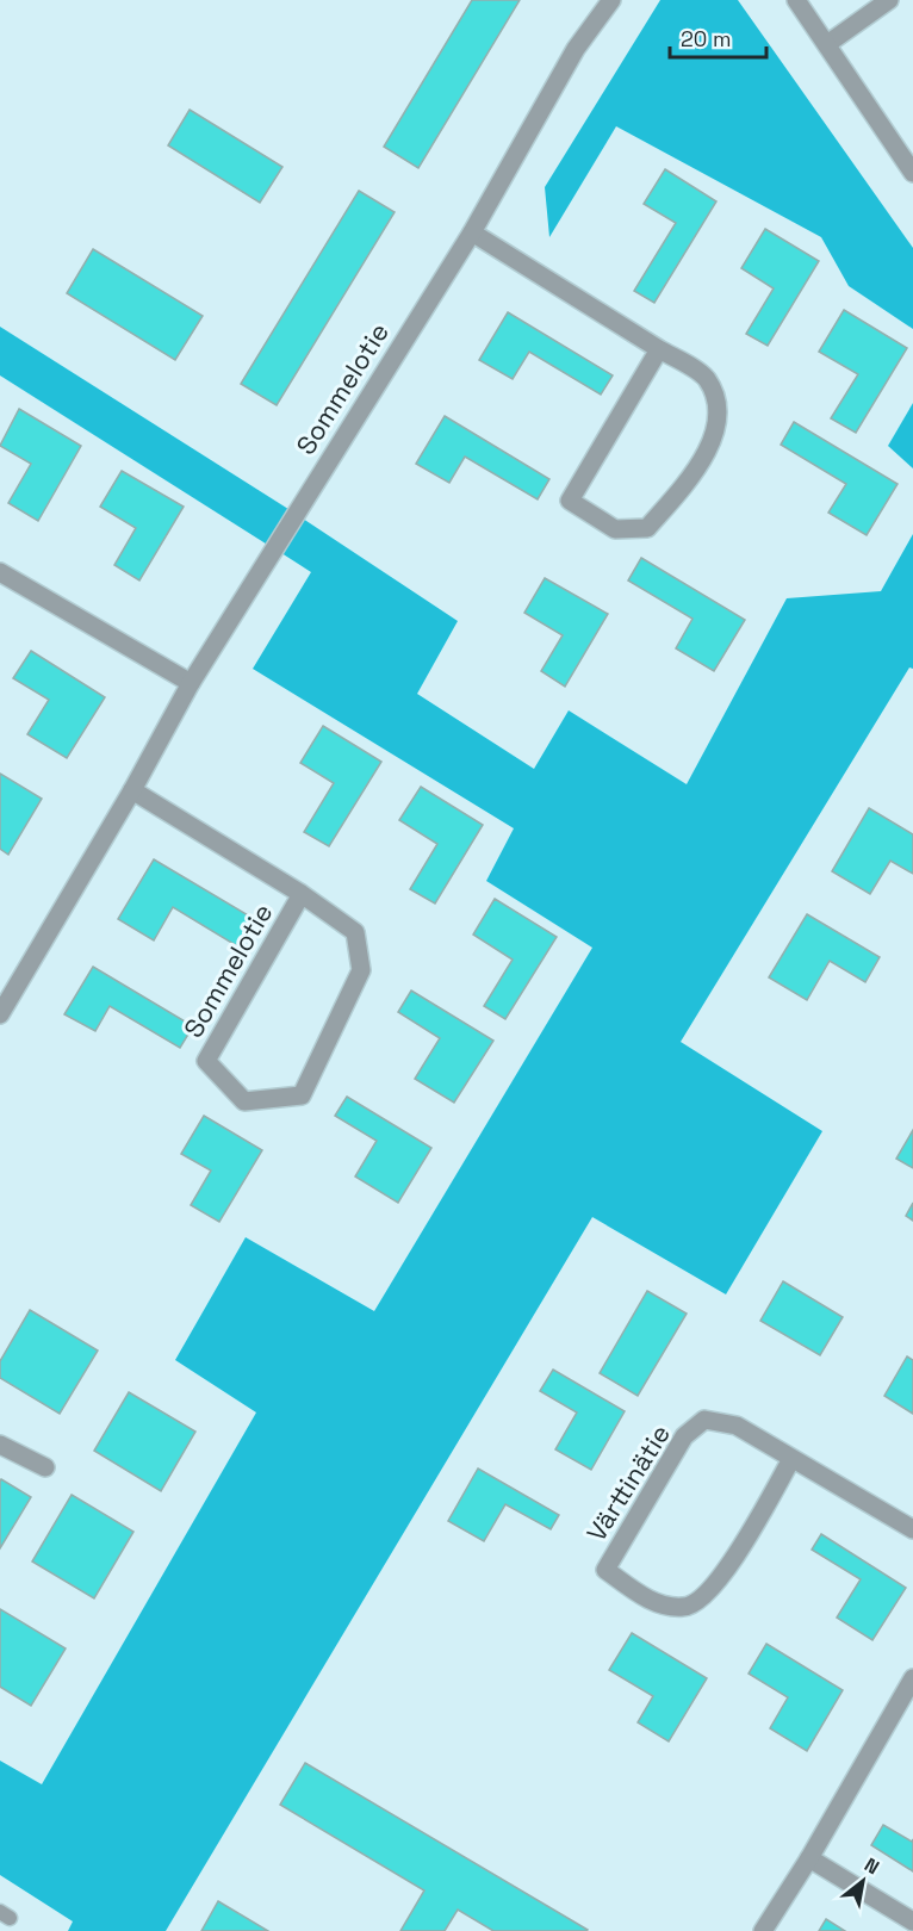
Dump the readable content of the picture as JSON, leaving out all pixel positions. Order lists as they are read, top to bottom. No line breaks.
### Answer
{"streets":{"street":["Sommelotie","Värttinätie"]},"scale_bar":"20 m","north":"top right"}
